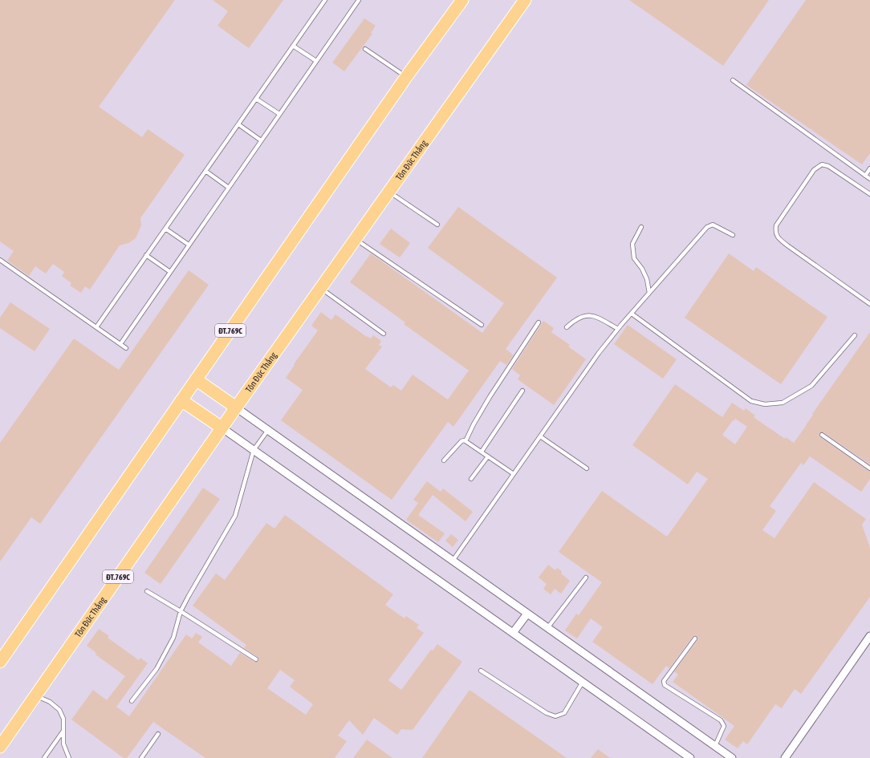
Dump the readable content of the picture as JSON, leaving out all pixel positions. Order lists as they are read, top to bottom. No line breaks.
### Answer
{"streets":{"main road":["Tôn Đức Thắng","ĐT.769C"]}}
